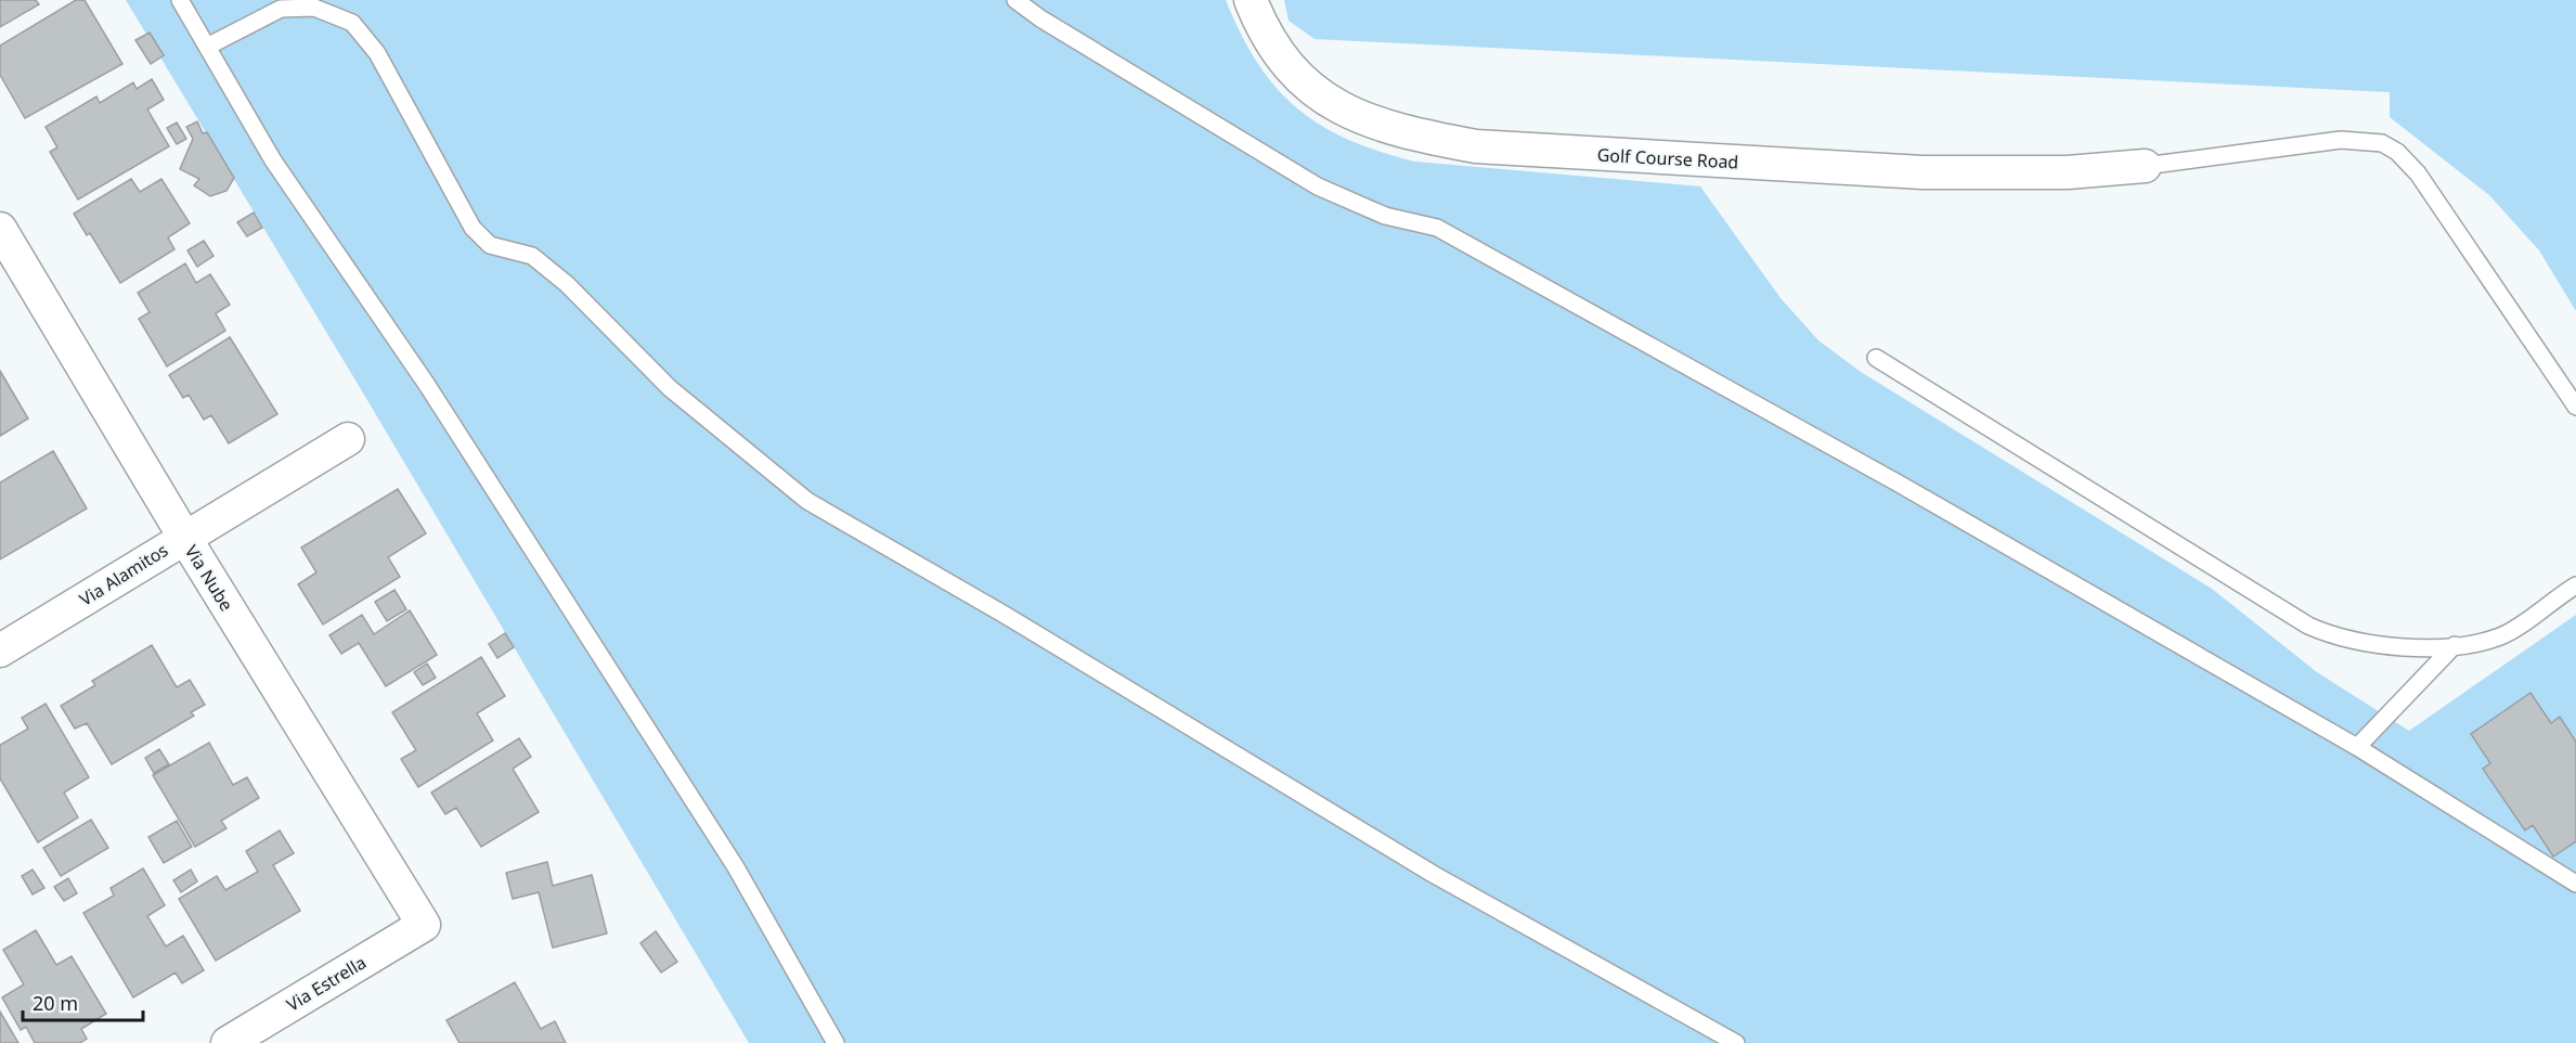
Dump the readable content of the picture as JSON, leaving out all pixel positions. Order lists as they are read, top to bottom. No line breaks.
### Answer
{"streets":{"street":["Golf Course Road","Via Alamitos","Via Nube","Via Estrella"]},"crossings":[["Via Alamitos","Via Nube"],["Via Nube","Via Estrella"]],"scale_bar":"20 m"}
